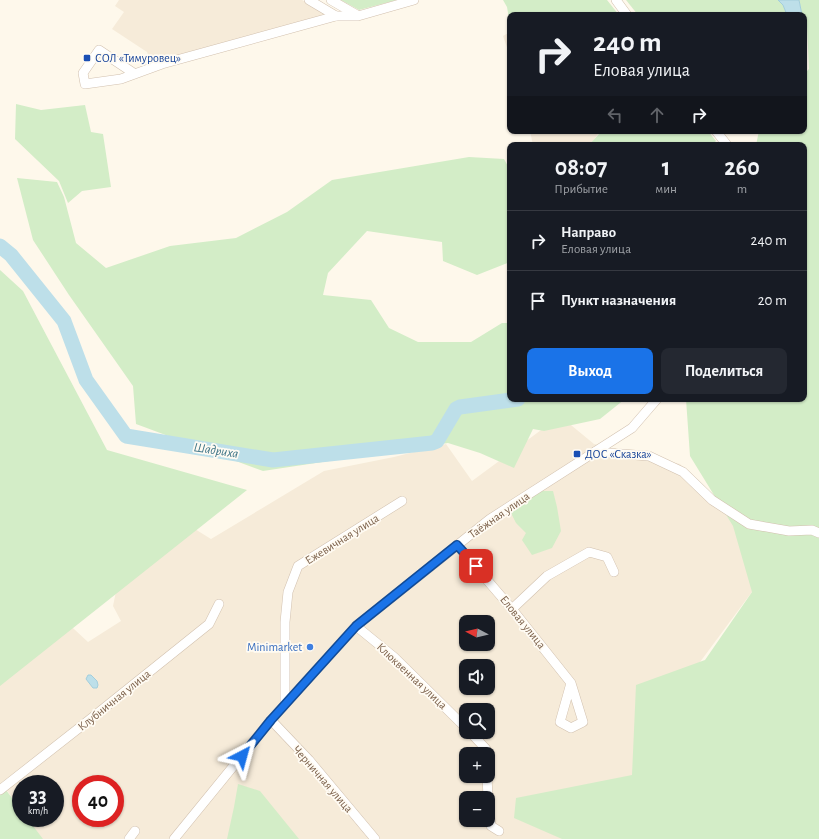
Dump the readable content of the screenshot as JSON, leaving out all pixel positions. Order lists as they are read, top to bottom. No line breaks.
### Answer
{"streets":{"street":["Таёжная улица","Ежевичная улица","Еловая улица","Клюквенная улица","Клубничная улица","Черничная улица"]},"crossings":[["Таёжная улица","Ежевичная улица"],["Таёжная улица","Еловая улица"],["Таёжная улица","Клюквенная улица"],["Таёжная улица","Черничная улица"]],"water":["Шадриха"],"places":{"transit":["СОЛ «Тимуровец»","ДОС «Сказка»"],"other":["Minimarket"]},"north":"left","page":{"turn":["240 m","Еловая улица"],"eta":["08:07","Прибытие","1","мин","260","m"],"list":[{"name":"Направо","note":"Еловая улица","value":"240 m"},{"name":"Пункт назначения","value":"20 m"}],"buttons":["Выход","Поделиться"],"map_buttons":["+","−"],"speed":"33 km/h","limit":"40"}}
